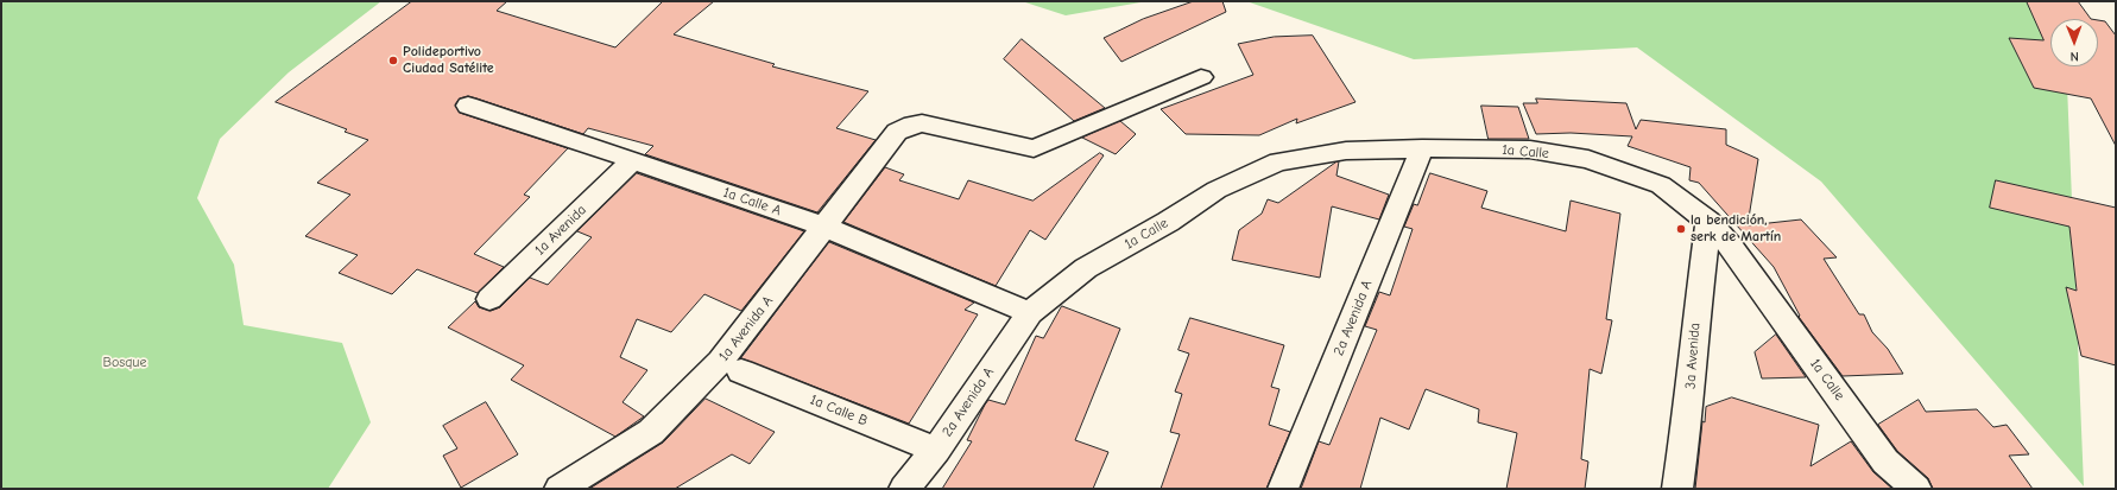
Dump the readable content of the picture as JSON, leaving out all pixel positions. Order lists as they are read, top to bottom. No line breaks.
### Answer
{"streets":{"street":["1a Calle","1a Calle A","1a Avenida","2a Avenida A","1a Avenida A","3a Avenida","1a Calle B"]},"crossings":[["1a Calle","1a Calle A"],["1a Calle","2a Avenida A"],["1a Calle","3a Avenida"],["1a Calle A","1a Avenida"],["1a Calle A","2a Avenida A"],["1a Calle A","1a Avenida A"],["2a Avenida A","1a Calle B"]],"parks":["Bosque"],"places":["Polideportivo Ciudad Satélite","la bendición, serk de Martín"],"north":"bottom"}
